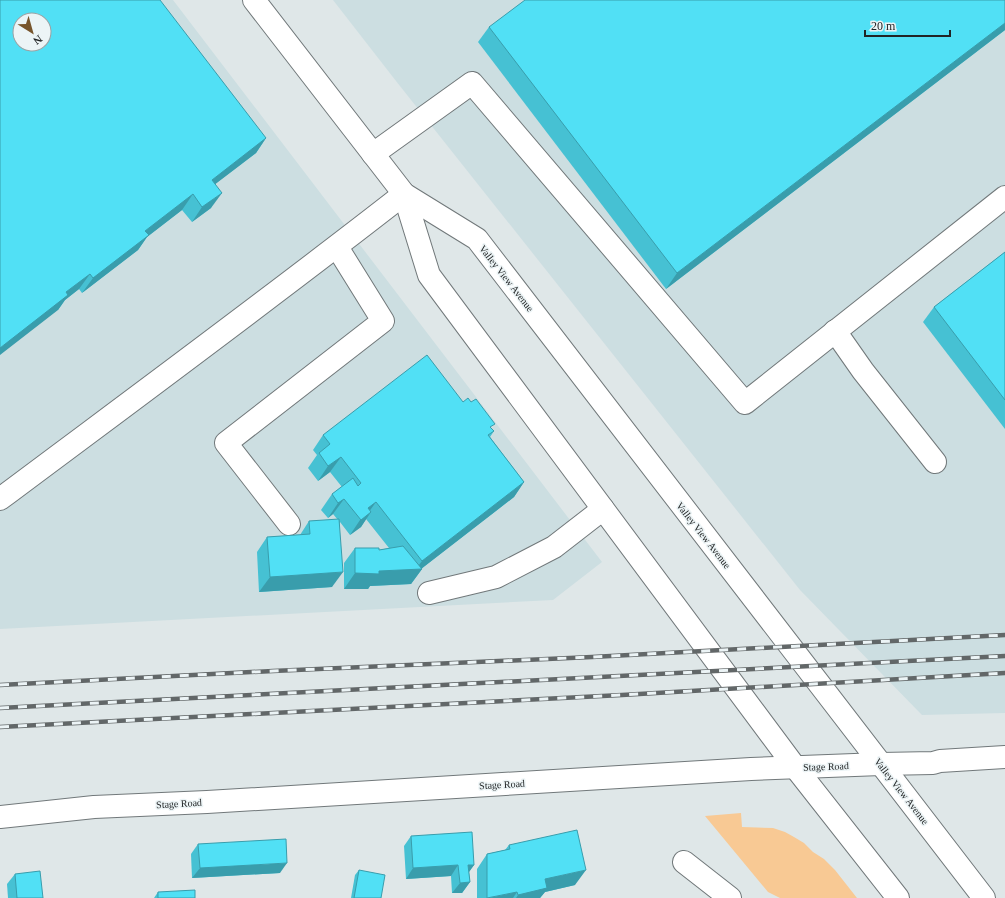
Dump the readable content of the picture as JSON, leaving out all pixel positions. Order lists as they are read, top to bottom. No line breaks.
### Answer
{"streets":{"main road":["Valley View Avenue","Stage Road"]},"crossings":[["Valley View Avenue","Stage Road"]],"scale_bar":"20 m","north":"bottom right"}
